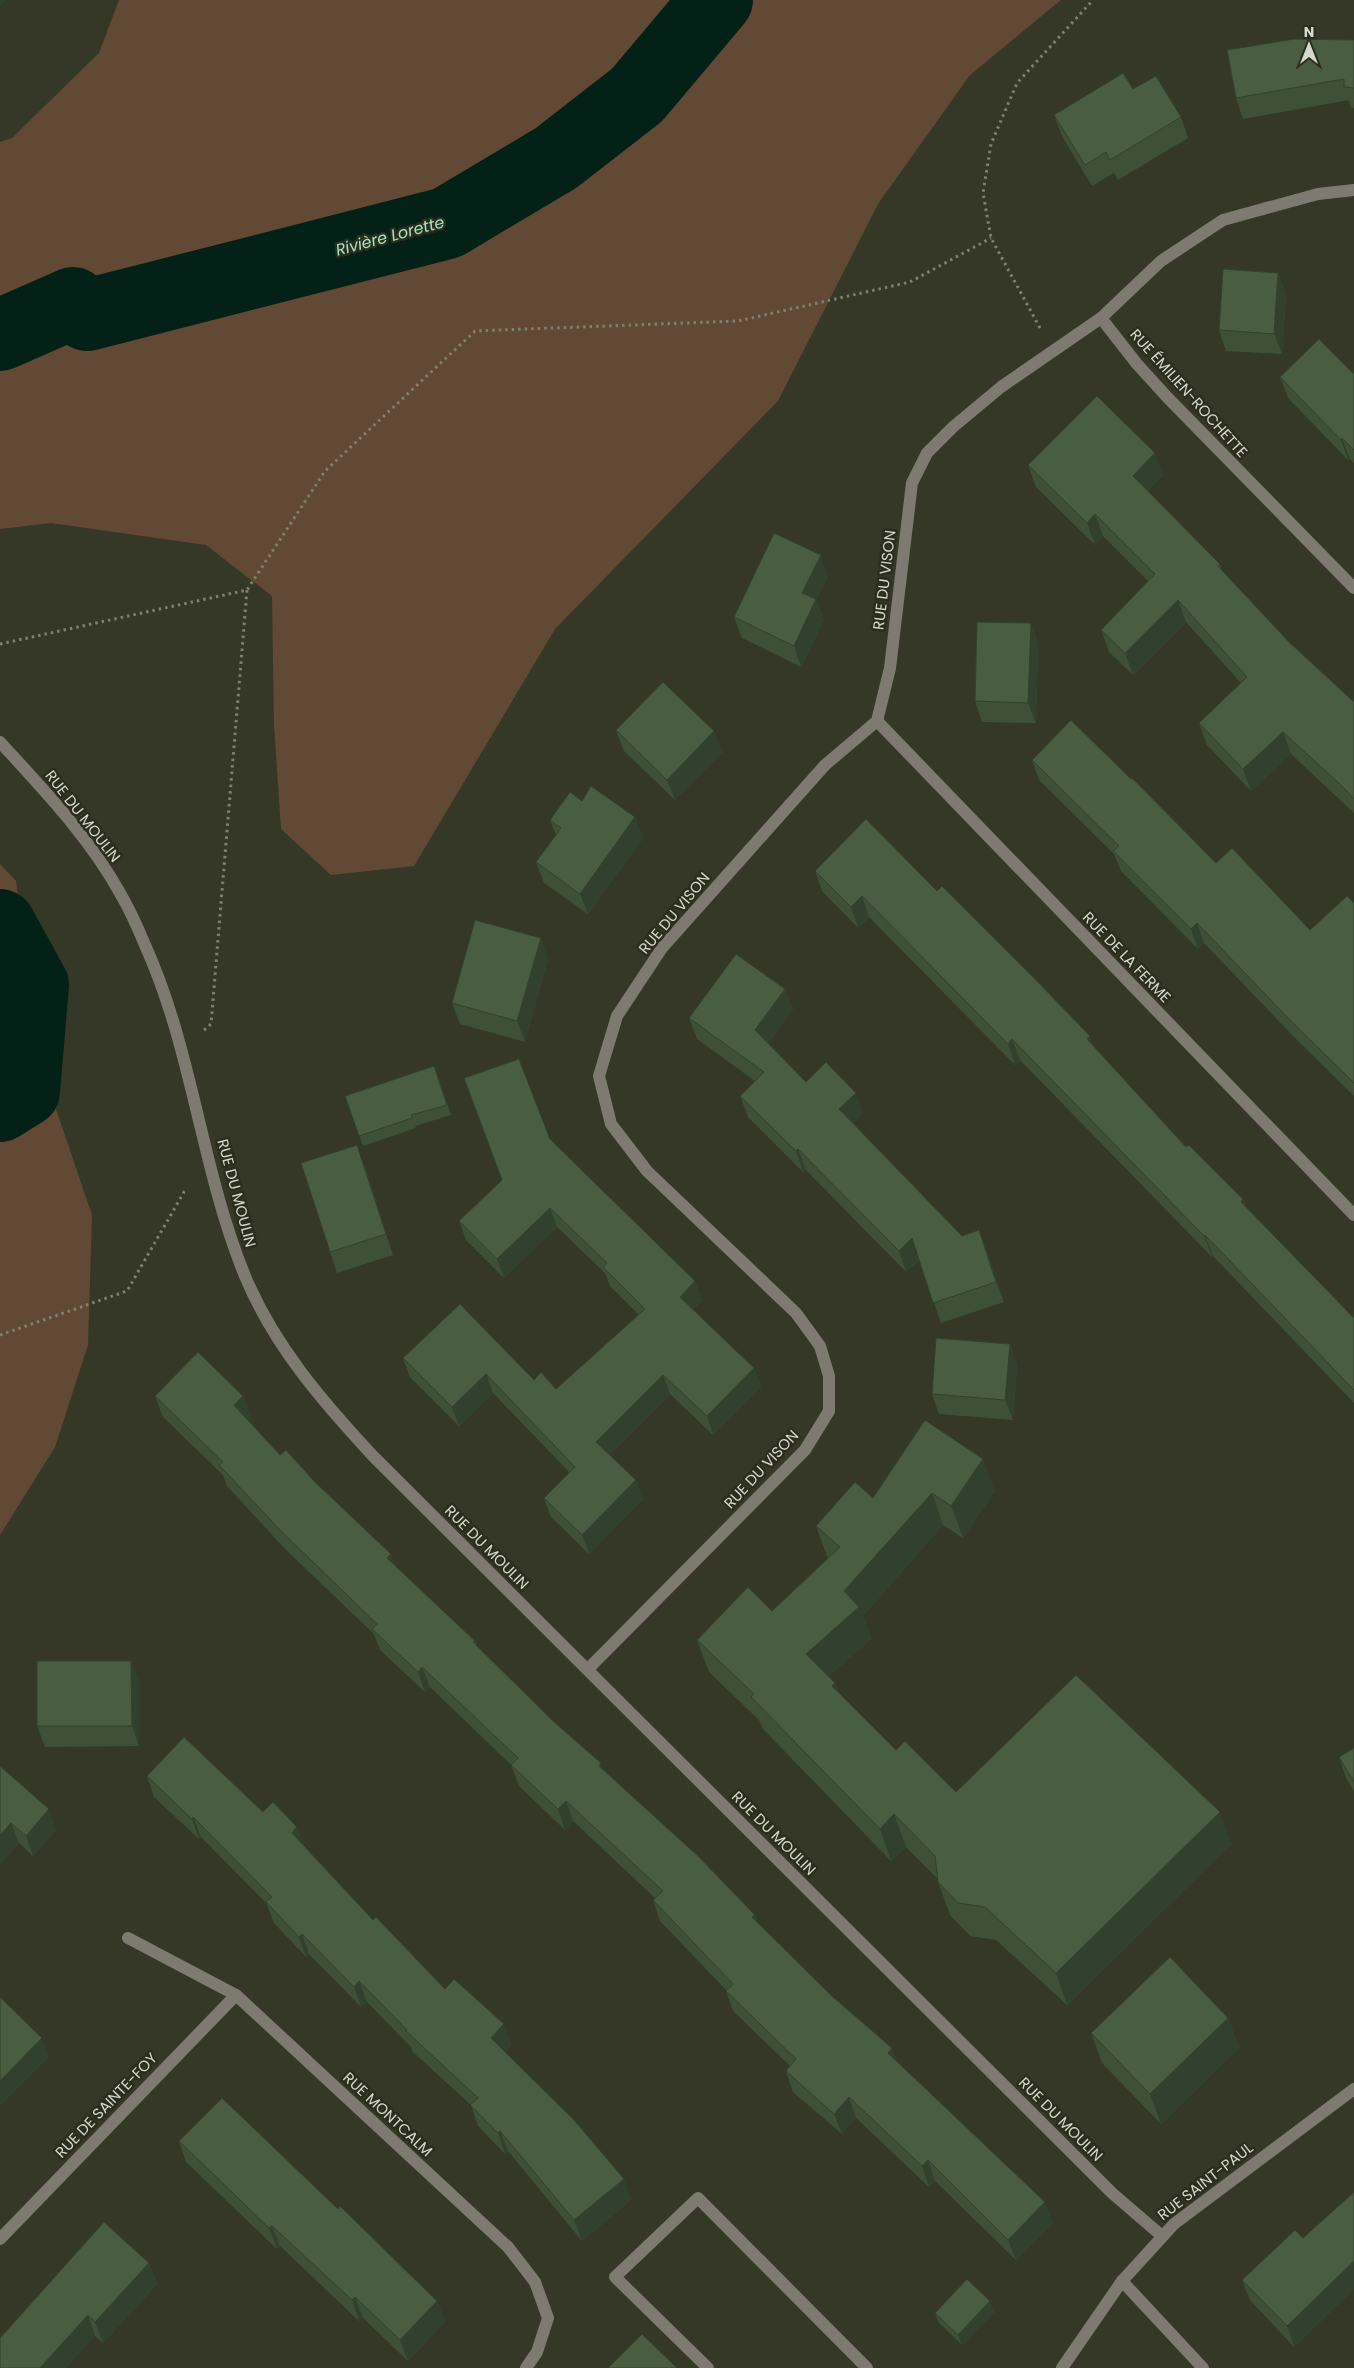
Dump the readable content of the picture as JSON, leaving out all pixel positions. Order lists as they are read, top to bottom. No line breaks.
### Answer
{"streets":{"street":["RUE ÉMILIEN-ROCHETTE","RUE DU VISON","RUE DU MOULIN","RUE DE LA FERME","RUE DE SAINTE-FOY","RUE MONTCALM","RUE SAINT-PAUL"]},"crossings":[["RUE ÉMILIEN-ROCHETTE","RUE DU VISON"],["RUE DU VISON","RUE DU MOULIN"],["RUE DU VISON","RUE DE LA FERME"],["RUE DU MOULIN","RUE SAINT-PAUL"],["RUE DE SAINTE-FOY","RUE MONTCALM"]],"water":["Rivière Lorette"],"north":"top"}
